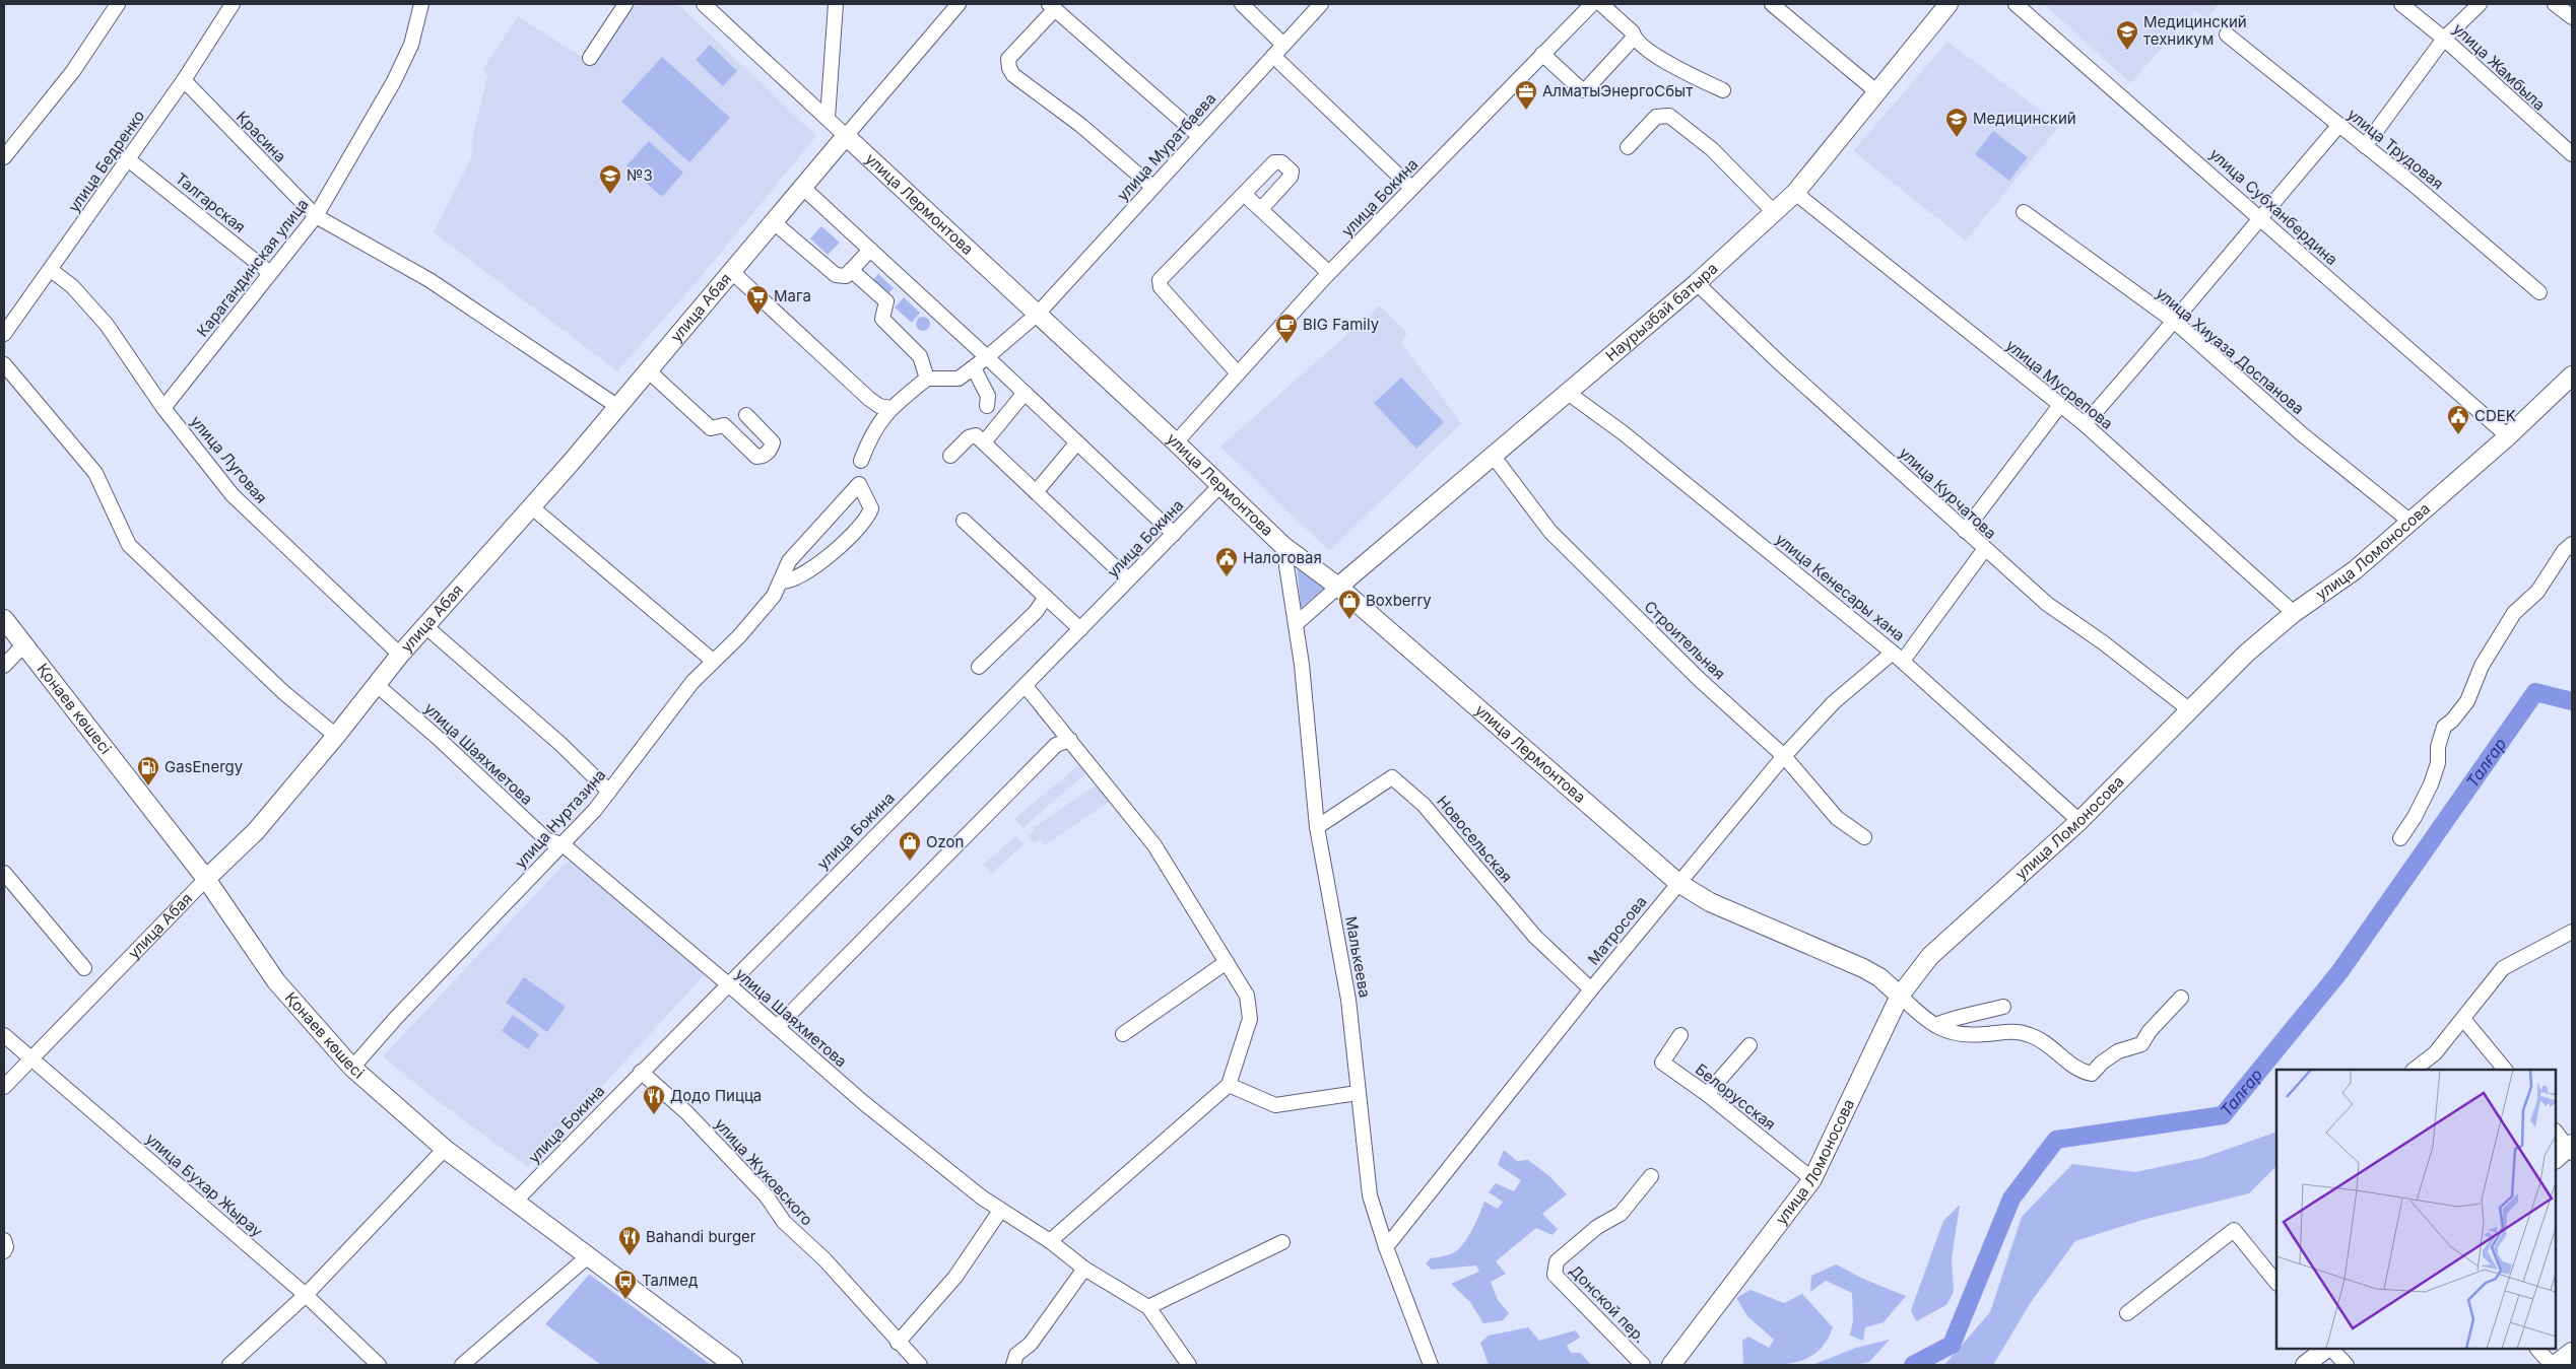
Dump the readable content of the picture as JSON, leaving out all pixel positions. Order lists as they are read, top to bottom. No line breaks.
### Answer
{"streets":{"main road":["улица Лермонтова","улица Абая","Наурызбай батыра","улица Ломоносова","Қонаев көшесі"],"street":["улица Жамбыла","Красина","улица Муратбаева","улица Трудовая","улица Бедренко","улица Бокина","Талгарская","улица Субханбердина","Карагандинская улица","улица Хиуаза Доспанова","улица Мусрепова","улица Луговая","улица Курчатова","улица Кенесары хана","Строительная","улица Шаяхметова","улица Нуртазина","Новосельская","Матросова","Малькеева","Белорусская","улица Жуковского","улица Бухар Жырау","Донской пер."]},"crossings":[["Красина","улица Бедренко"],["Красина","Карагандинская улица"],["Красина","улица Абая"],["улица Муратбаева","улица Лермонтова"],["улица Бедренко","Талгарская"],["улица Бедренко","улица Луговая"],["улица Бокина","улица Лермонтова"],["улица Бокина","Қонаев көшесі"],["улица Бокина","улица Шаяхметова"],["улица Бокина","улица Жуковского"],["Талгарская","Карагандинская улица"],["улица Лермонтова","улица Абая"],["улица Лермонтова","Наурызбай батыра"],["улица Лермонтова","улица Ломоносова"],["улица Лермонтова","Матросова"],["улица Лермонтова","Малькеева"],["улица Субханбердина","улица Ломоносова"],["Карагандинская улица","улица Луговая"],["улица Абая","улица Луговая"],["улица Абая","Қонаев көшесі"],["улица Абая","улица Шаяхметова"],["улица Абая","улица Бухар Жырау"],["Наурызбай батыра","улица Мусрепова"],["Наурызбай батыра","улица Курчатова"],["Наурызбай батыра","улица Кенесары хана"],["Наурызбай батыра","Строительная"],["улица Хиуаза Доспанова","улица Ломоносова"],["улица Мусрепова","улица Ломоносова"],["улица Курчатова","улица Ломоносова"],["улица Курчатова","Матросова"],["улица Ломоносова","улица Кенесары хана"],["улица Ломоносова","Белорусская"],["улица Кенесары хана","Матросова"],["Строительная","Матросова"],["Қонаев көшесі","улица Нуртазина"],["улица Шаяхметова","улица Нуртазина"],["Новосельская","Матросова"],["Новосельская","Малькеева"],["Матросова","Малькеева"]],"water":["Талғар"],"places":{"school or university":["Медицинский техникум","Медицинский","№3"],"office":["АлматыЭнергоСбыт"],"supermarket":["Мага"],"cafe":["BIG Family"],"public building":["CDEK","Налоговая"],"shop":["Boxberry","Ozon"],"fuel station":["GasEnergy"],"restaurant":["Додо Пицца","Bahandi burger"],"bus stop":["Талмед"]}}
